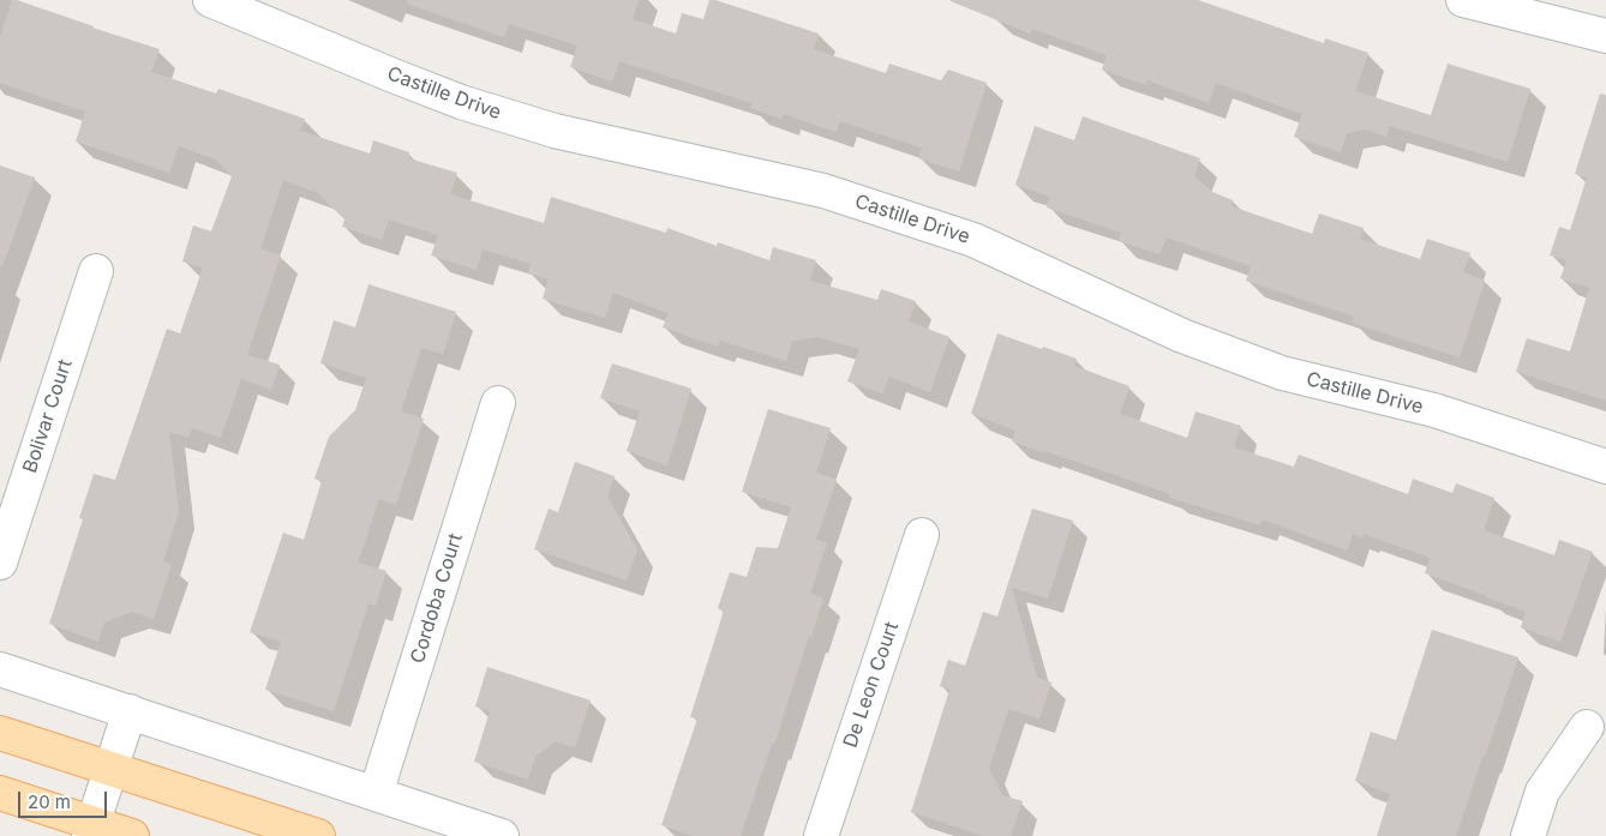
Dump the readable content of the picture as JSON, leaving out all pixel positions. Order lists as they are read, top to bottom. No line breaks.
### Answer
{"streets":{"street":["Castille Drive","Bolivar Court","Cordoba Court","De Leon Court"]},"scale_bar":"20 m"}
